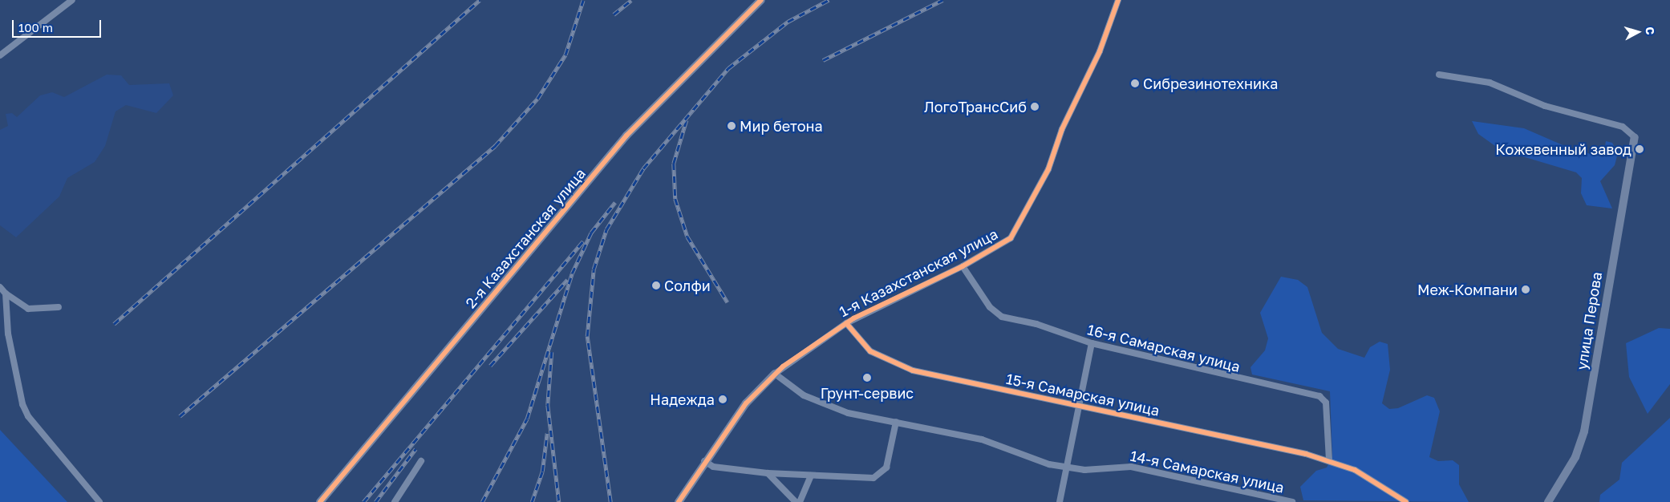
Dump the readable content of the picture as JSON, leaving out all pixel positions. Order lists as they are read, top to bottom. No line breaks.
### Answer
{"streets":{"street":["2-я Казахстанская улица","1-я Казахстанская улица","улица Перова","16-я Самарская улица","15-я Самарская улица","14-я Самарская улица"]},"crossings":[["1-я Казахстанская улица","16-я Самарская улица"],["1-я Казахстанская улица","15-я Самарская улица"],["1-я Казахстанская улица","14-я Самарская улица"],["16-я Самарская улица","15-я Самарская улица"]],"places":["Сибрезинотехника","ЛогоТрансСиб","Мир бетона","Кожевенный завод","Солфи","Меж-Компани","Грунт-сервис","Надежда"],"scale_bar":"100 m","north":"right"}
